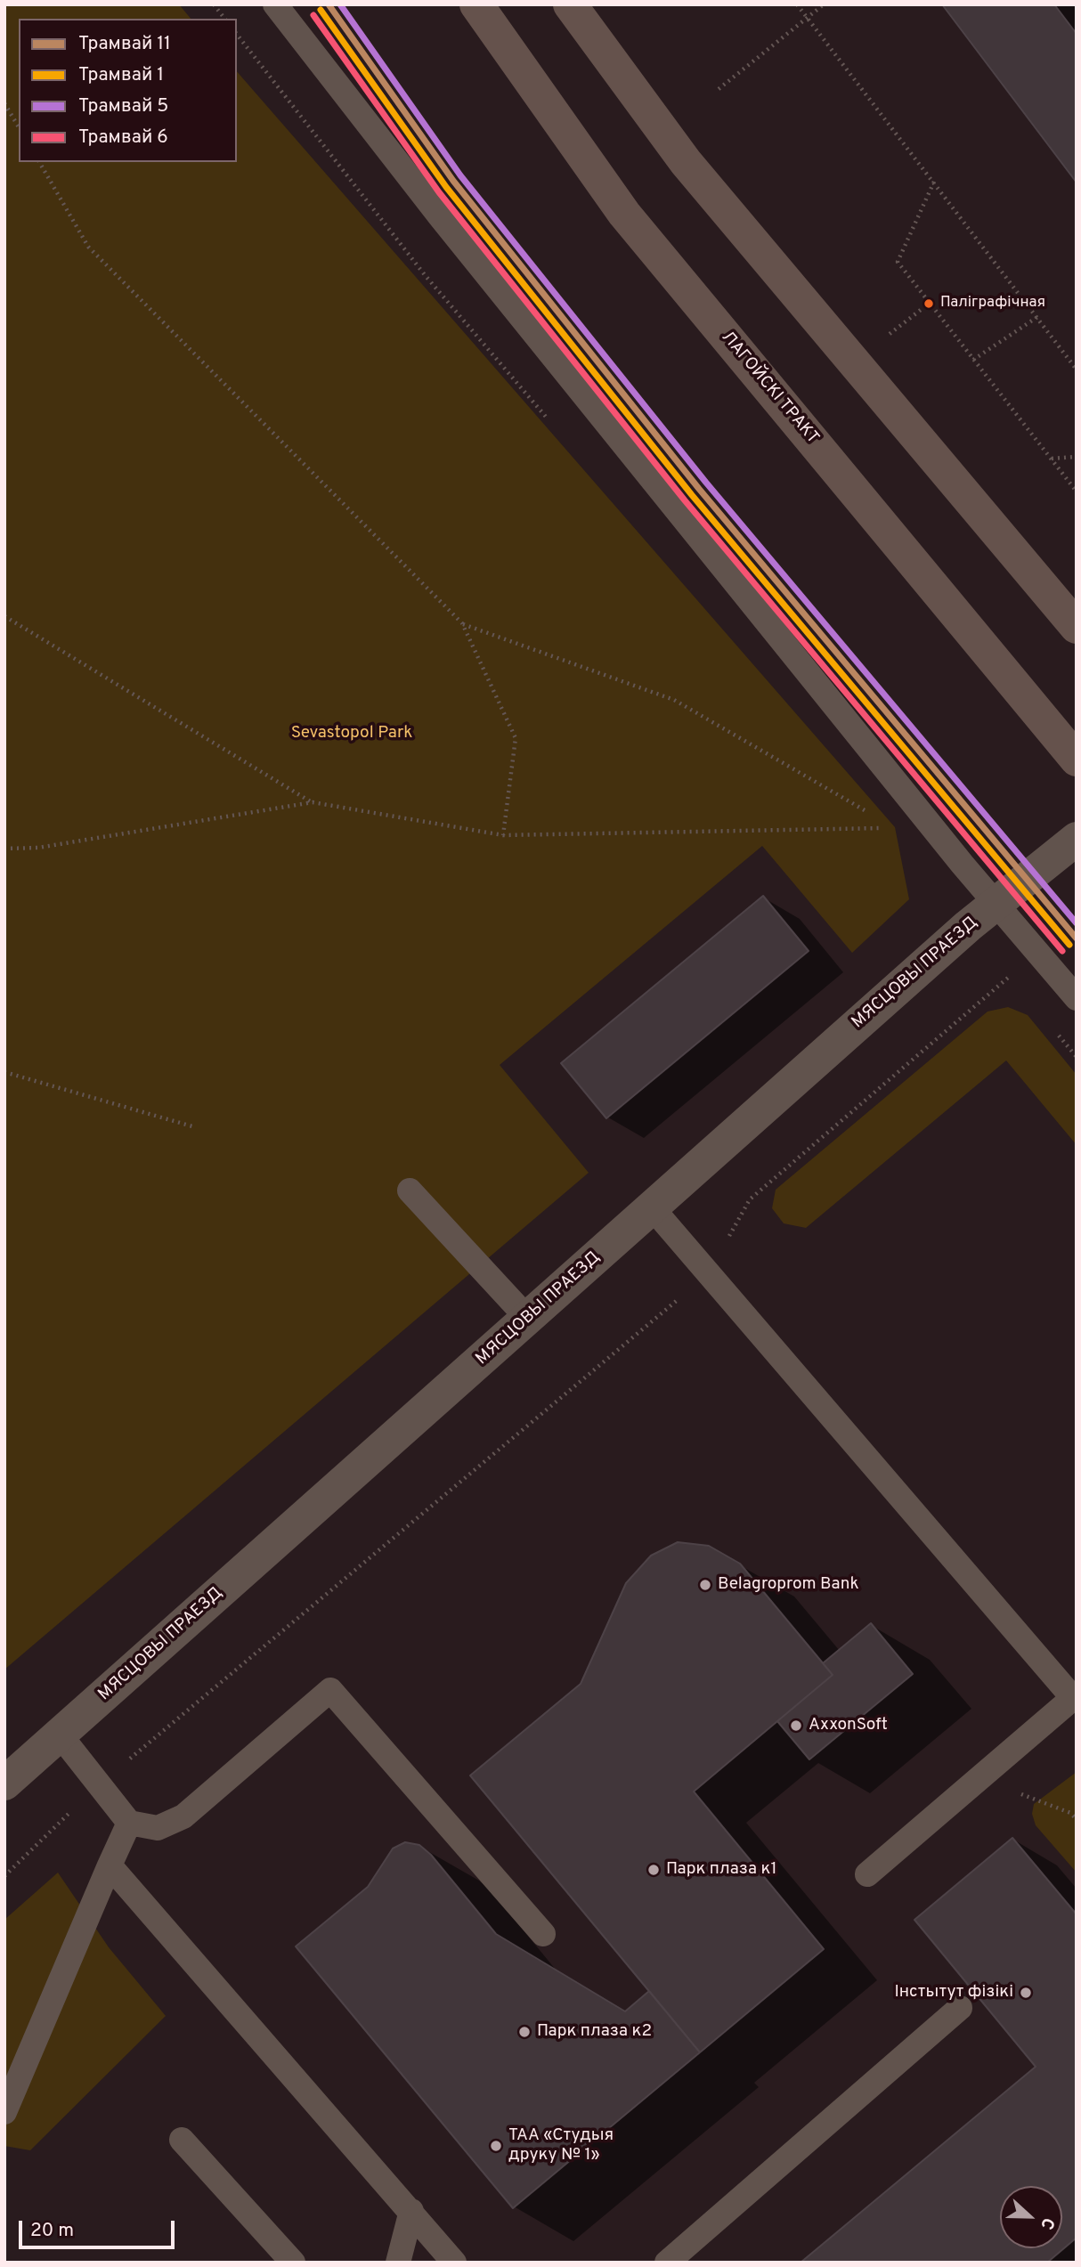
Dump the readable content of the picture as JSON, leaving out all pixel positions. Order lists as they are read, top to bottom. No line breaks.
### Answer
{"streets":{"main road":["ЛАГОЙСКІ ТРАКТ"],"street":["МЯСЦОВЫ ПРАЕЗД"]},"parks":["Sevastopol Park"],"places":["Паліграфічная","Belagroprom Bank","AxxonSoft","Парк плаза к1","Інстытут фізікі","Парк плаза к2","ТАА «Студыя друку № 1»"],"lines":["tram line 11","tram line 5","tram line 1","tram line 6"],"legend":["Трамвай 11","Трамвай 1","Трамвай 5","Трамвай 6"],"scale_bar":"20 m","north":"right"}
